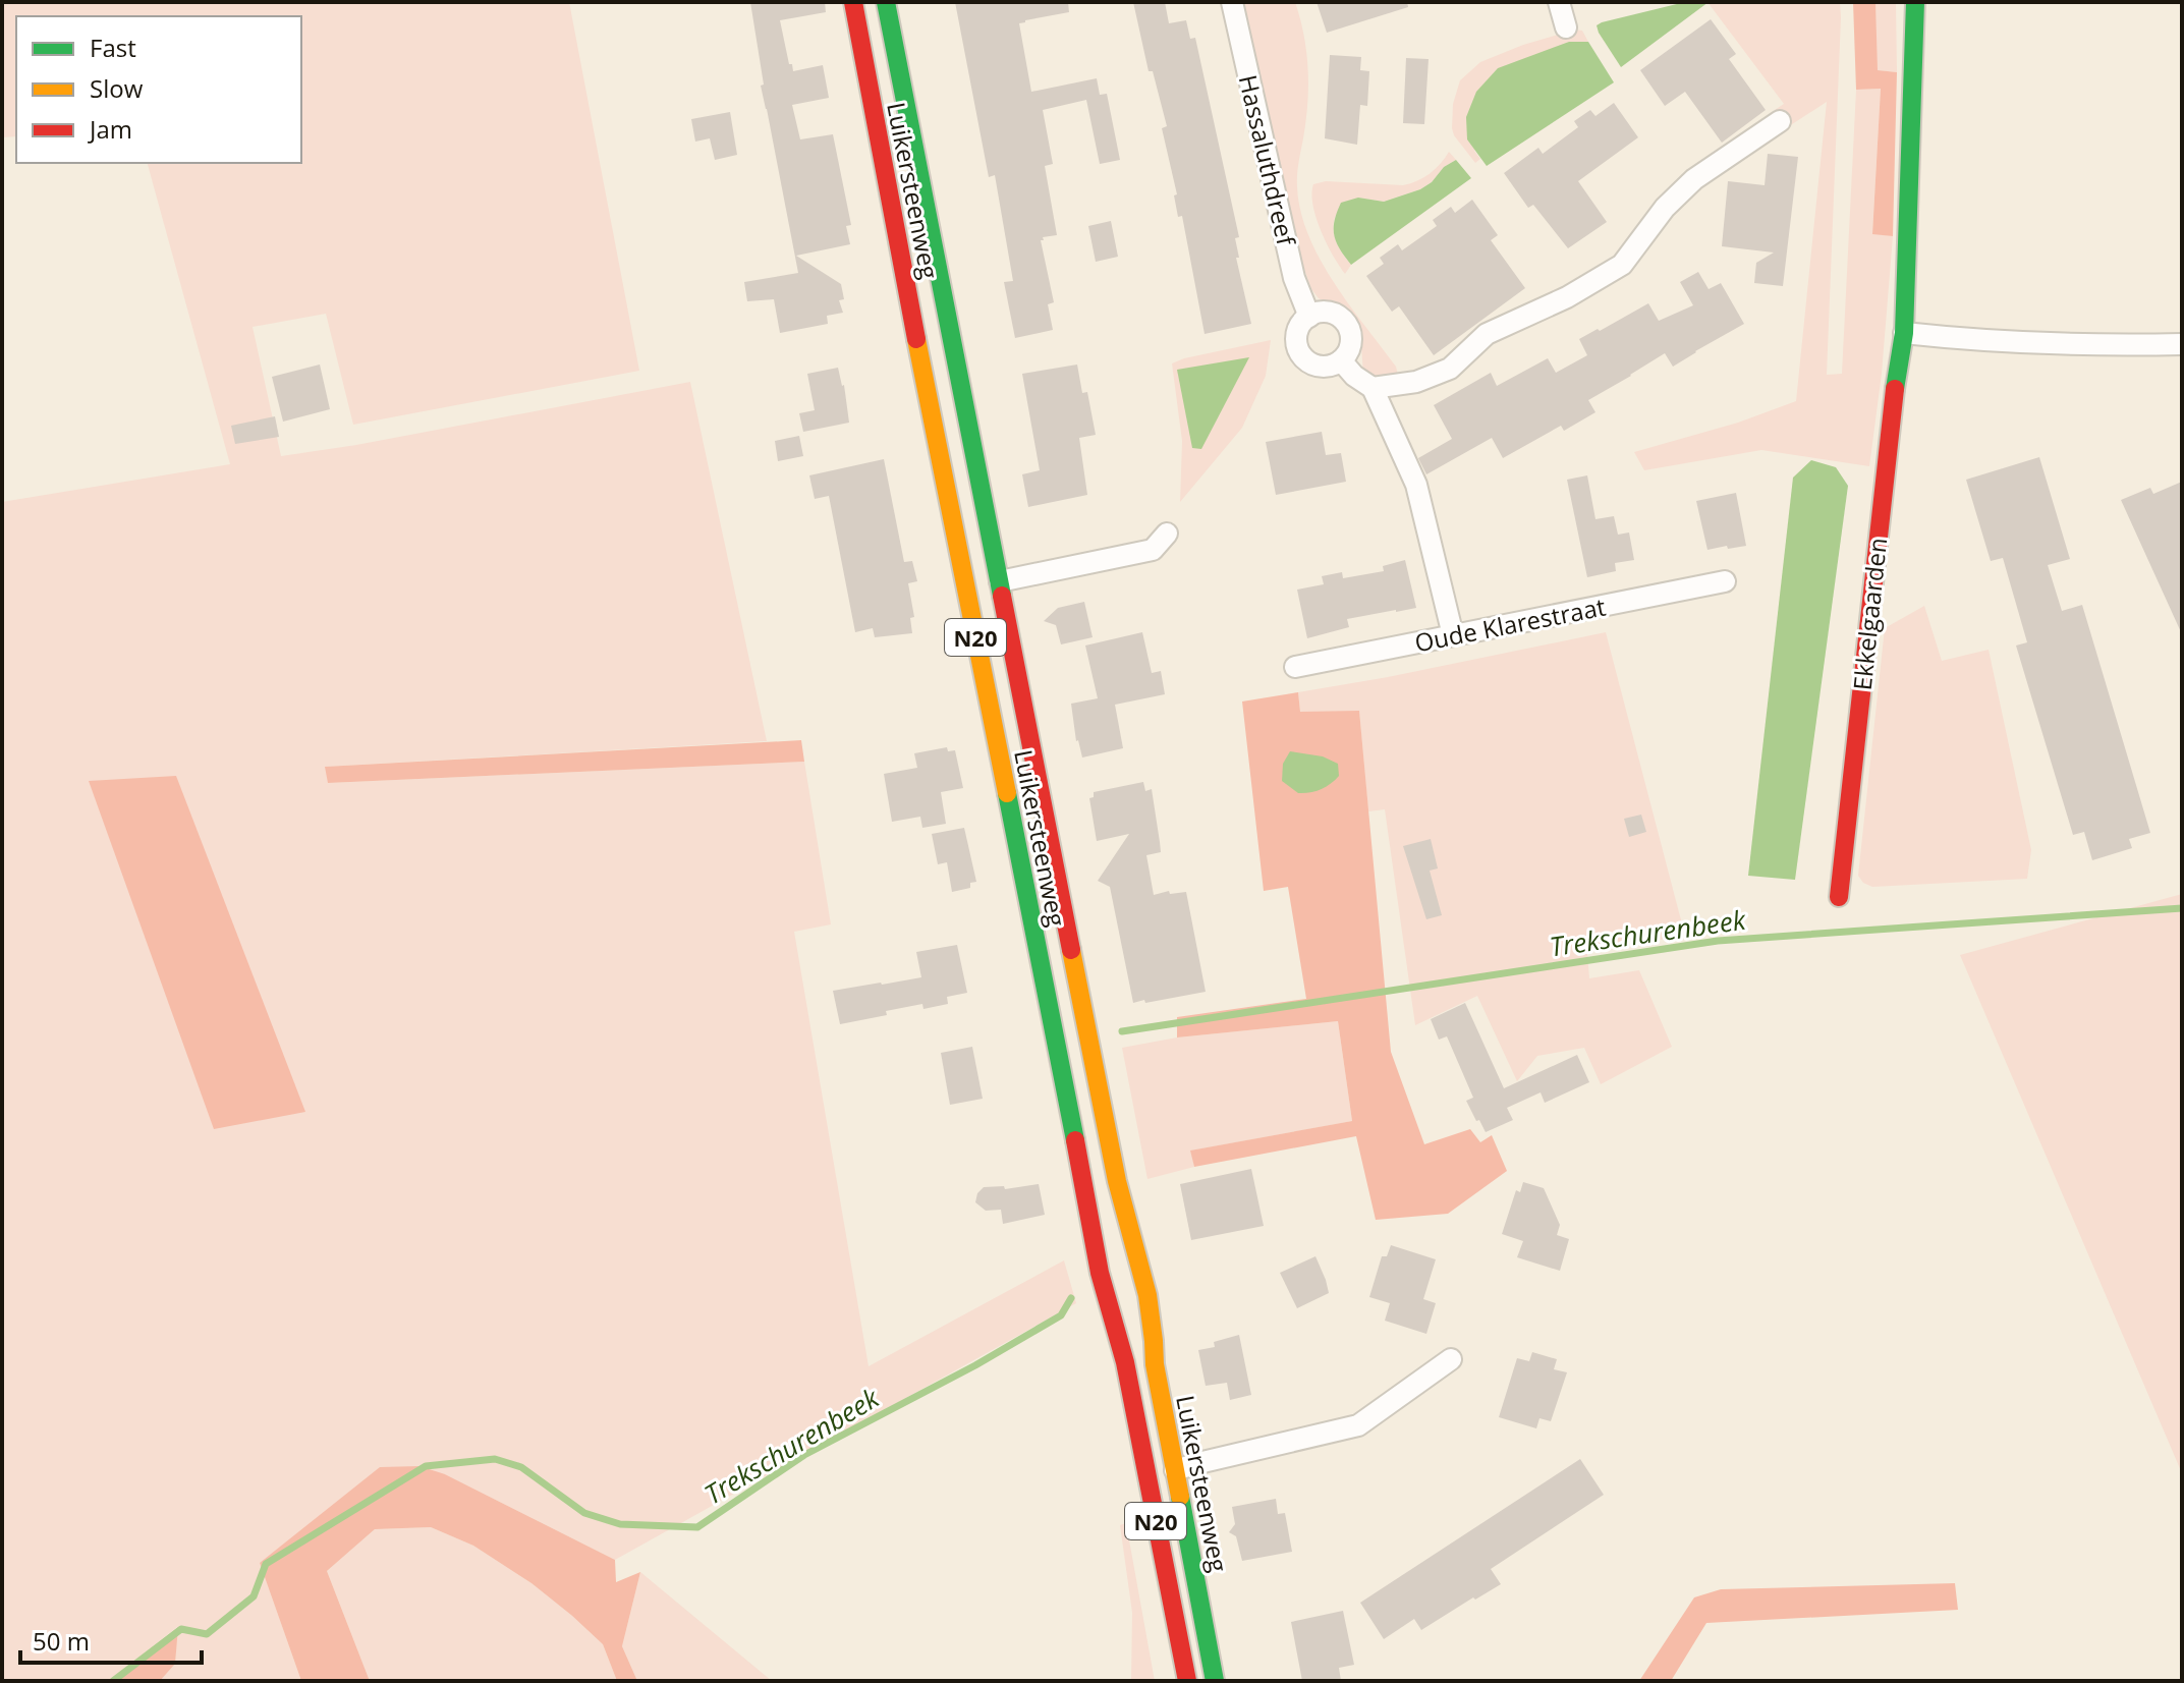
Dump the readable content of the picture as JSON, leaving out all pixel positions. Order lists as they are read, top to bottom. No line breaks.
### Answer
{"streets":{"main road":["Luikersteenweg","Ekkelgaarden","N20"],"street":["Hassaluthdreef","Oude Klarestraat"]},"water":["Trekschurenbeek"],"legend":["Fast","Slow","Jam"],"scale_bar":"50 m"}
